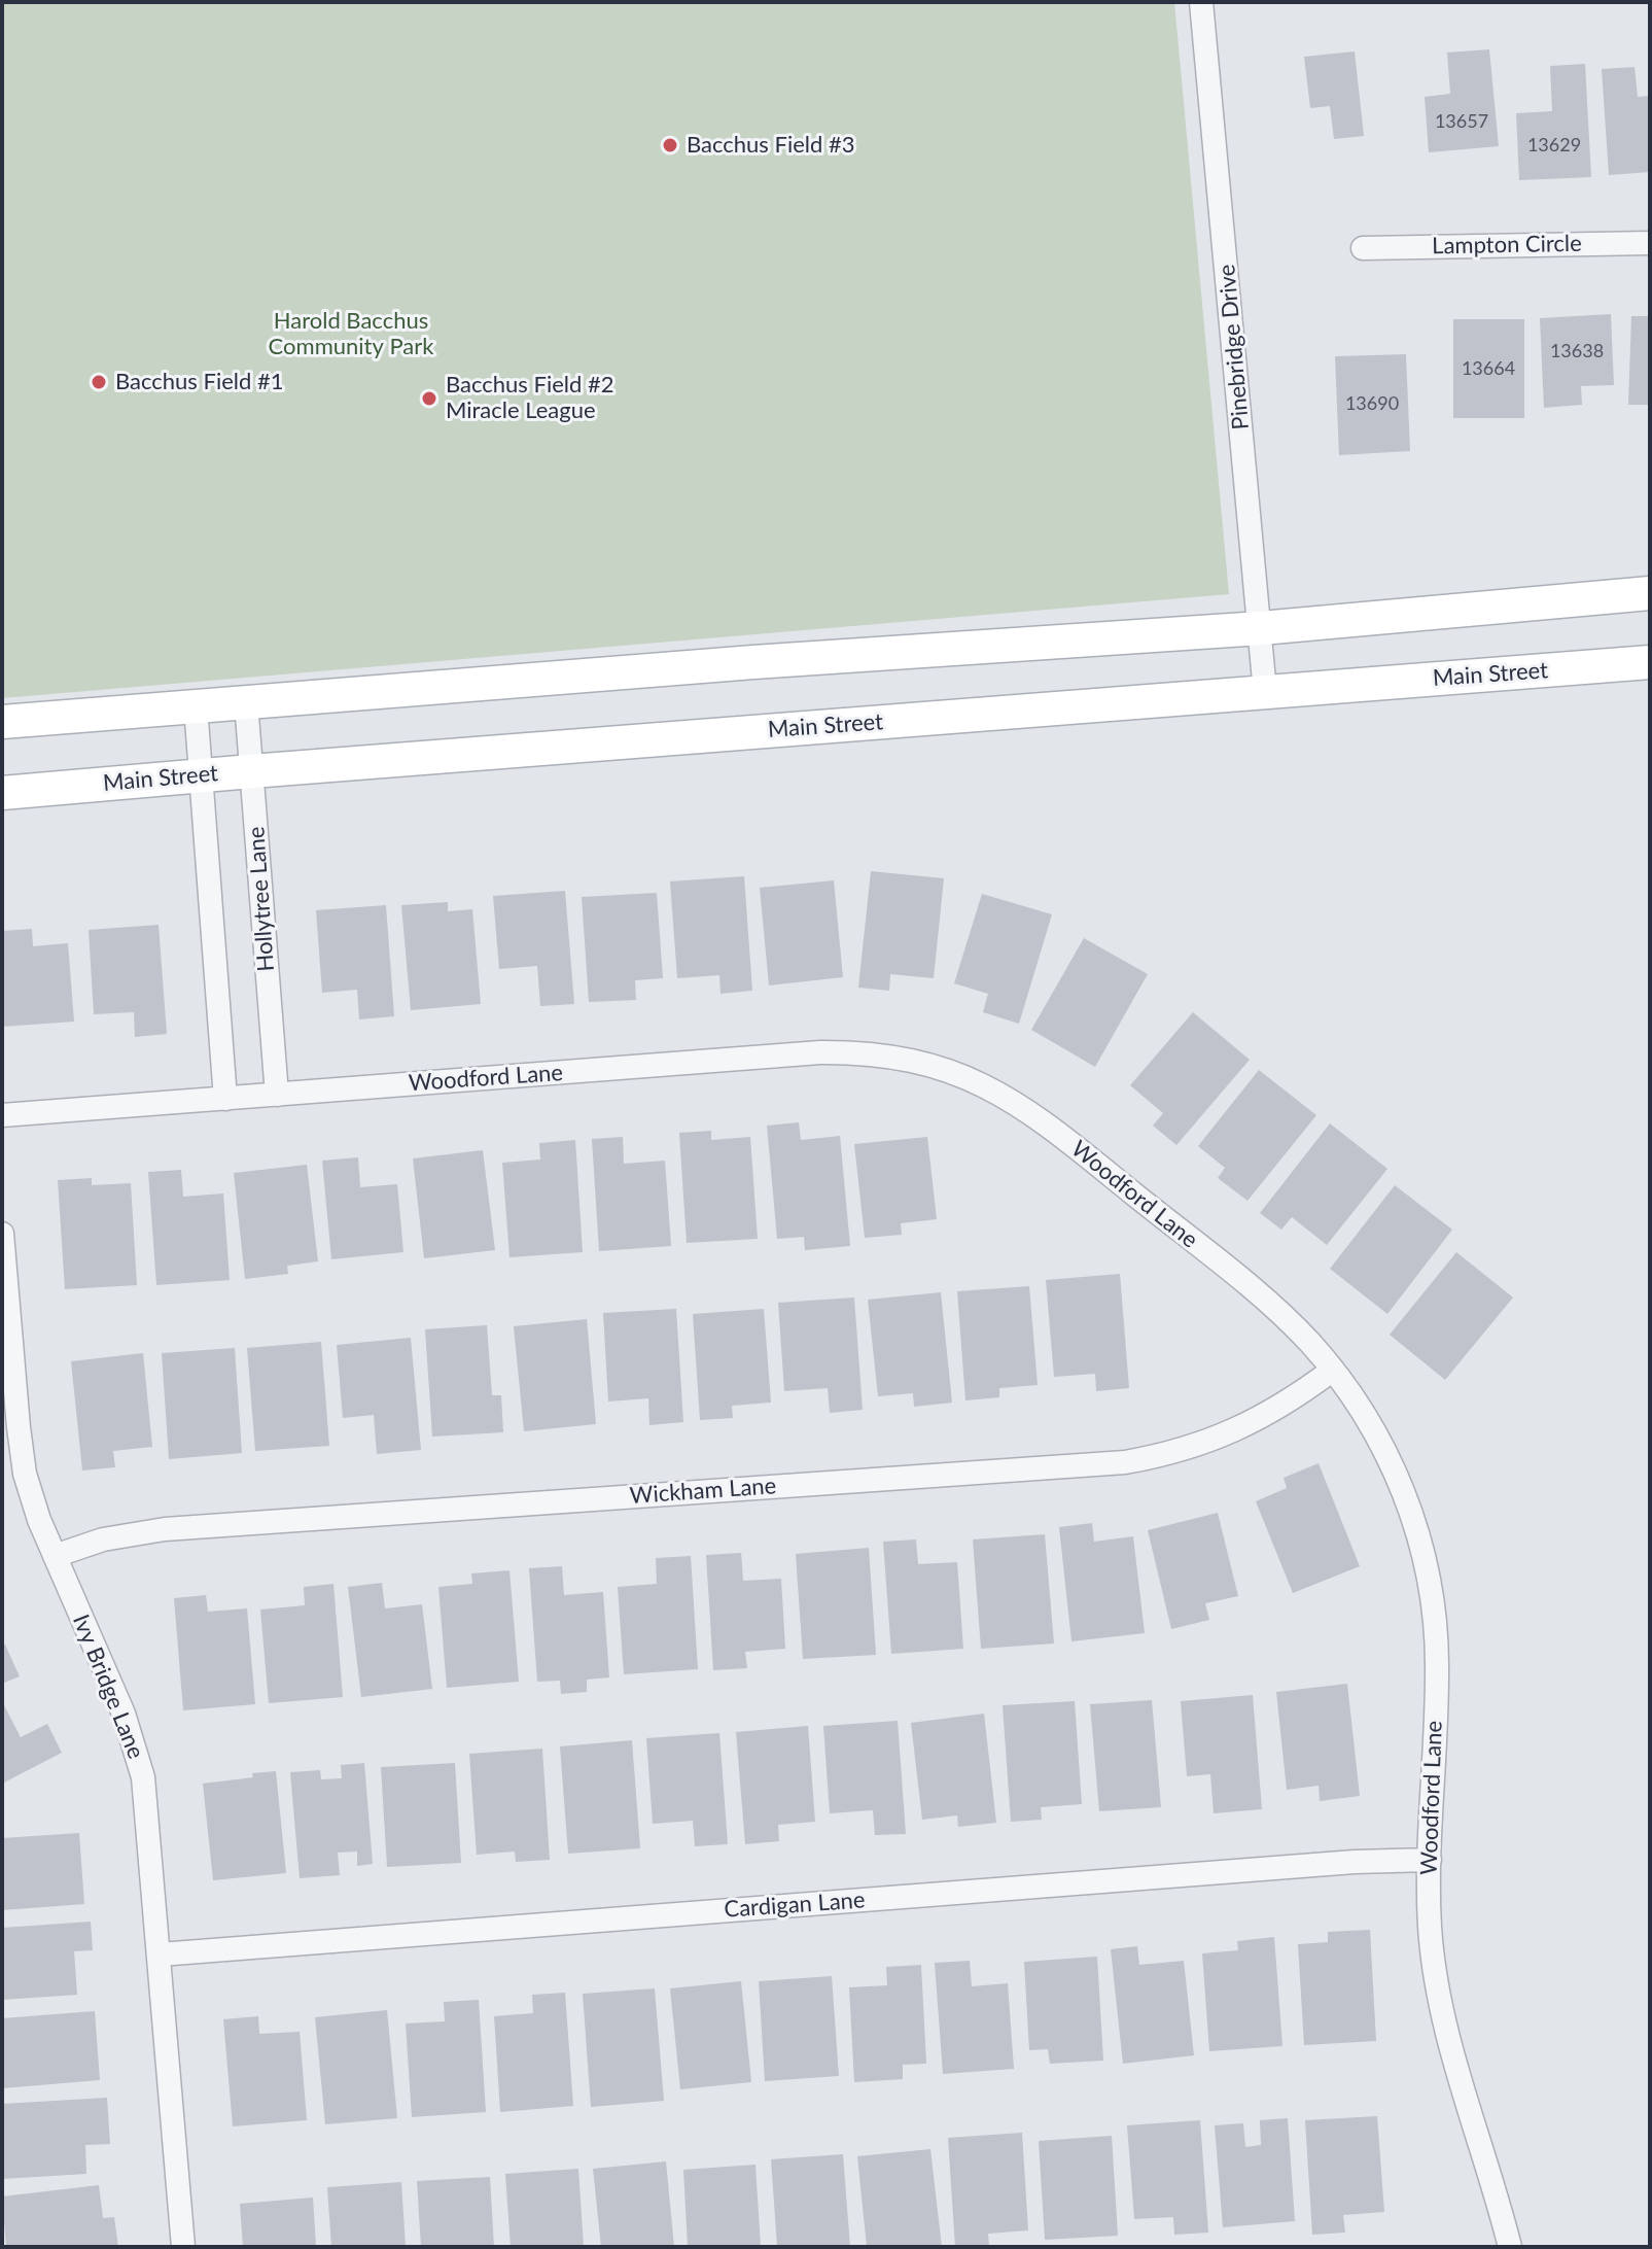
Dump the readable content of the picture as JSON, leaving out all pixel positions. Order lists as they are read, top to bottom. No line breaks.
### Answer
{"streets":{"main road":["Main Street"],"street":["Lampton Circle","Pinebridge Drive","Hollytree Lane","Woodford Lane","Wickham Lane","Ivy Bridge Lane","Cardigan Lane"]},"crossings":[["Pinebridge Drive","Main Street"],["Main Street","Hollytree Lane"],["Hollytree Lane","Woodford Lane"],["Woodford Lane","Wickham Lane"],["Woodford Lane","Cardigan Lane"],["Wickham Lane","Ivy Bridge Lane"],["Ivy Bridge Lane","Cardigan Lane"]],"parks":["Harold Bacchus Community Park"],"places":["Bacchus Field #3","Bacchus Field #1","Bacchus Field #2 Miracle League"],"house_numbers":["13657","13629","13638","13664","13690"]}
